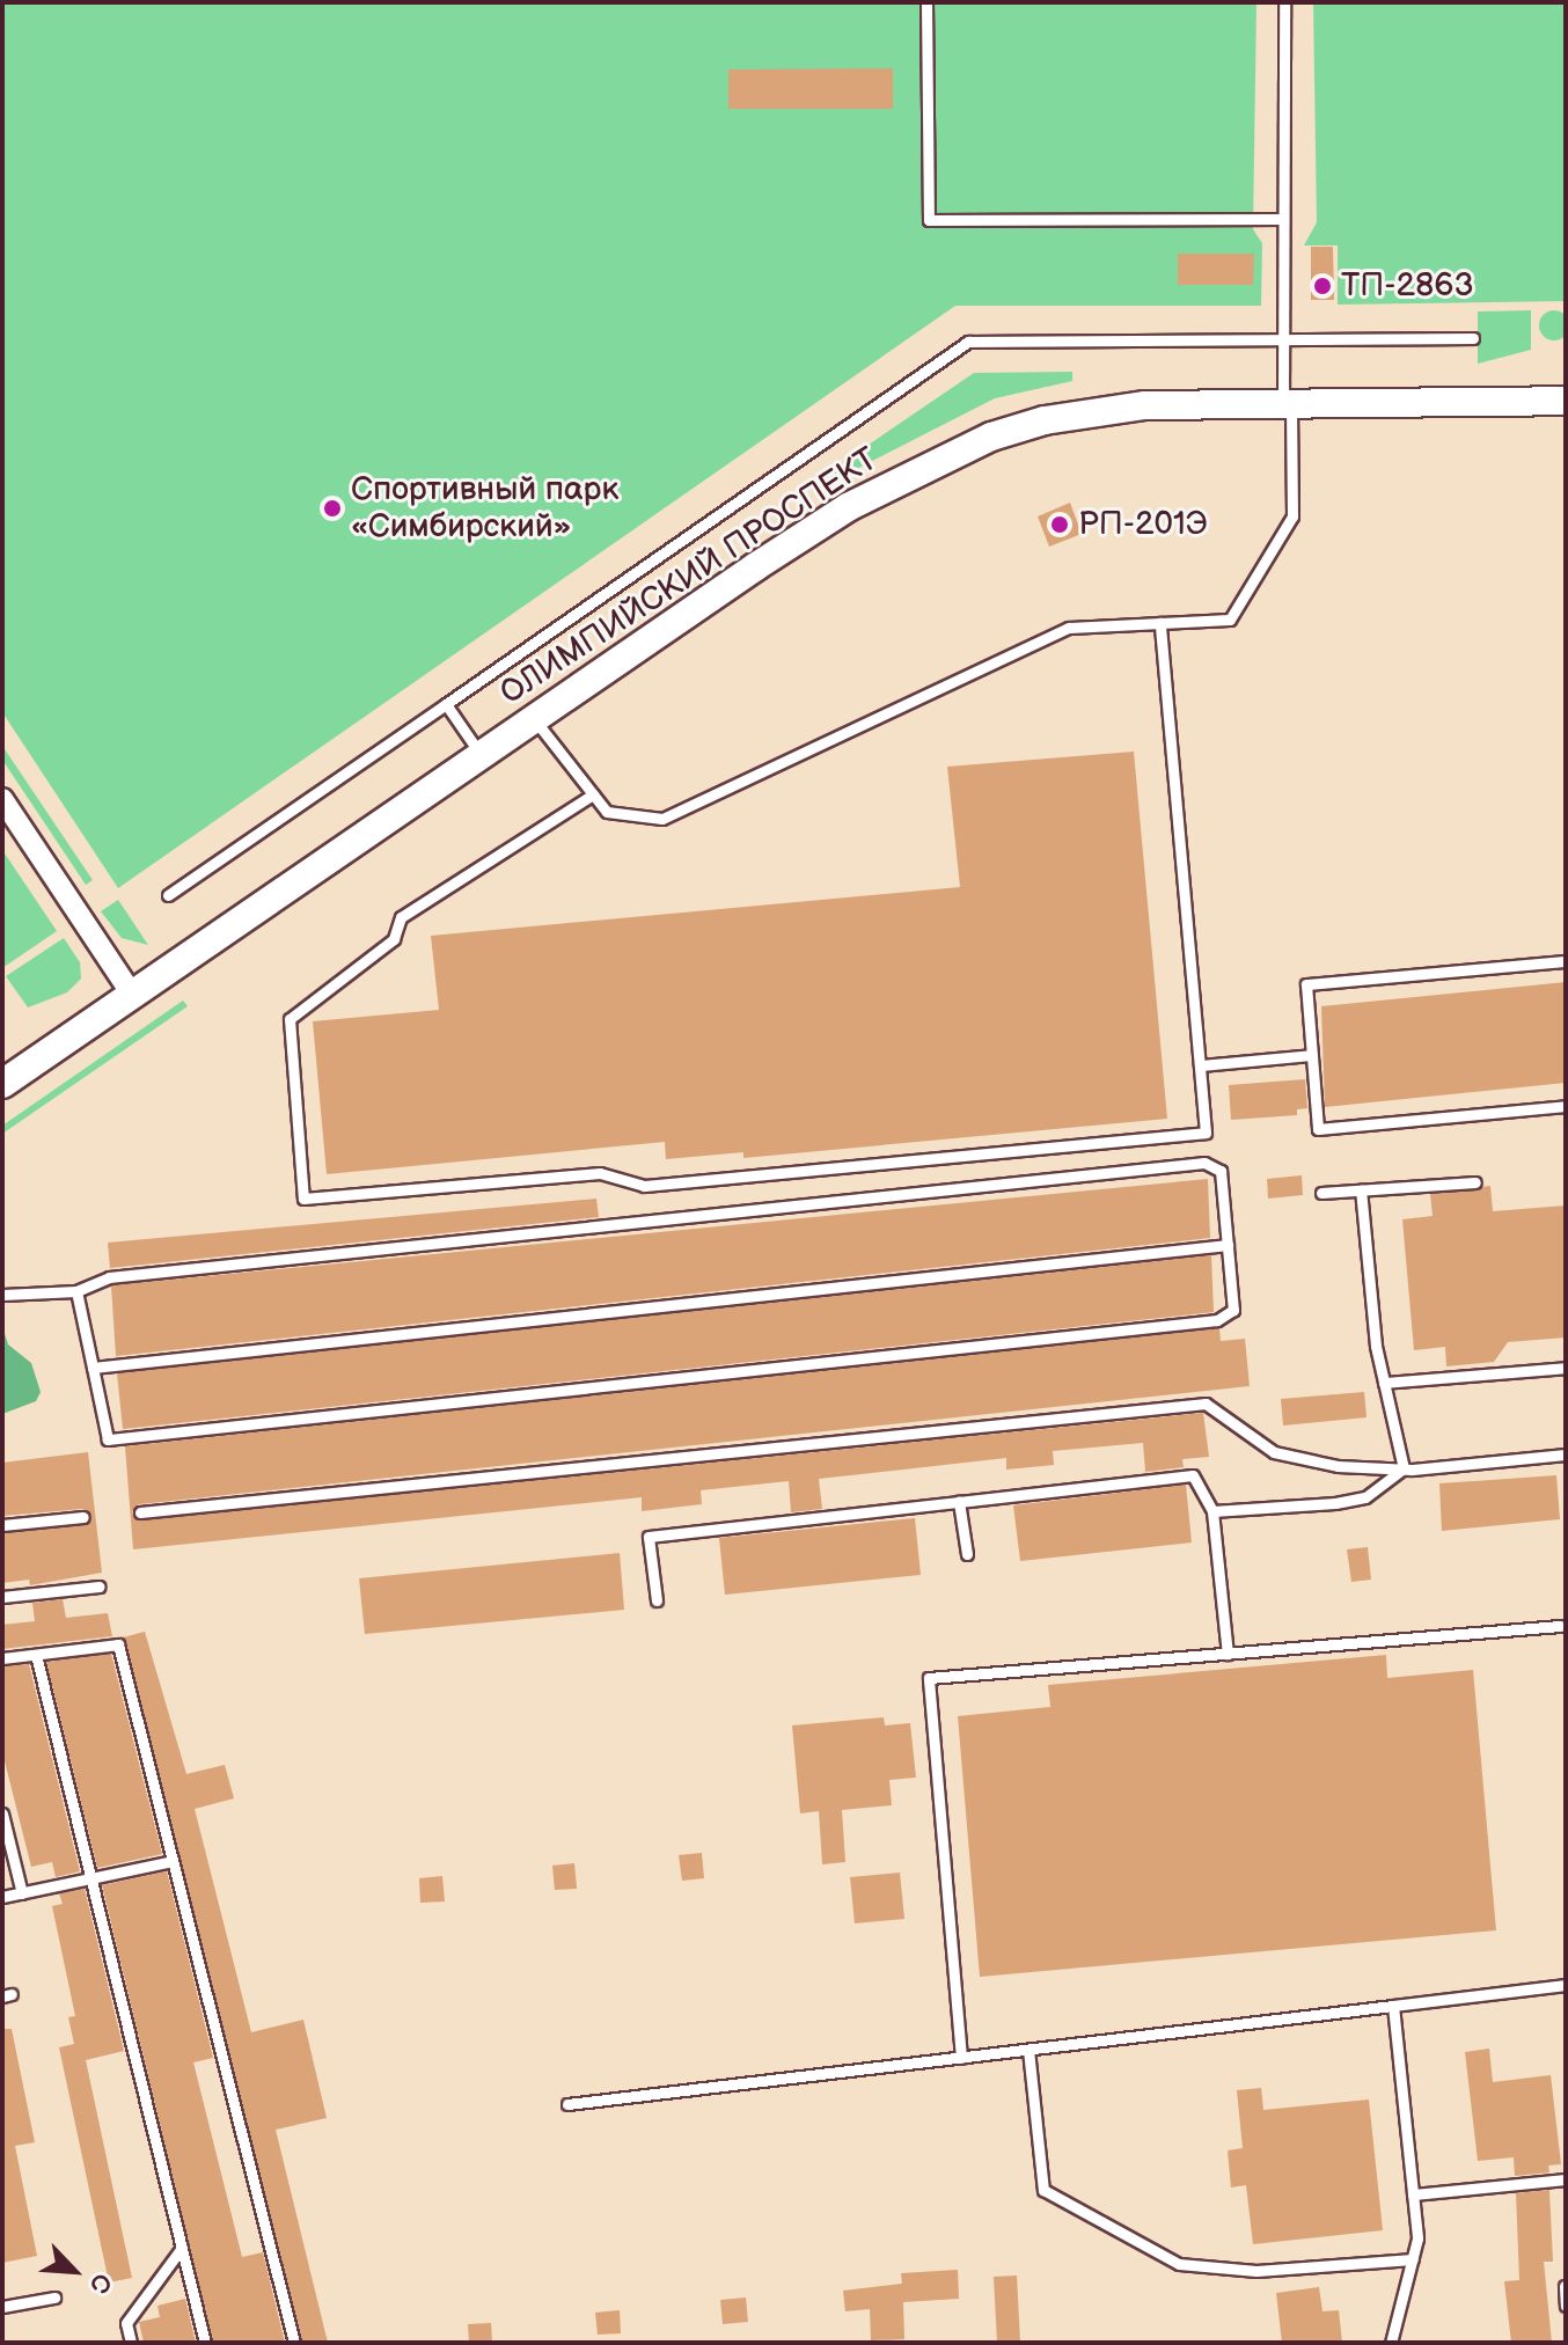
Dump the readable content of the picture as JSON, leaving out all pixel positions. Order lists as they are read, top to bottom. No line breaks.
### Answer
{"streets":{"street":["ОЛИМПИЙСКИЙ ПРОСПЕКТ"]},"places":["ТП-2863","Спортивный парк «Симбирский»","РП-201Э"],"north":"bottom right"}
